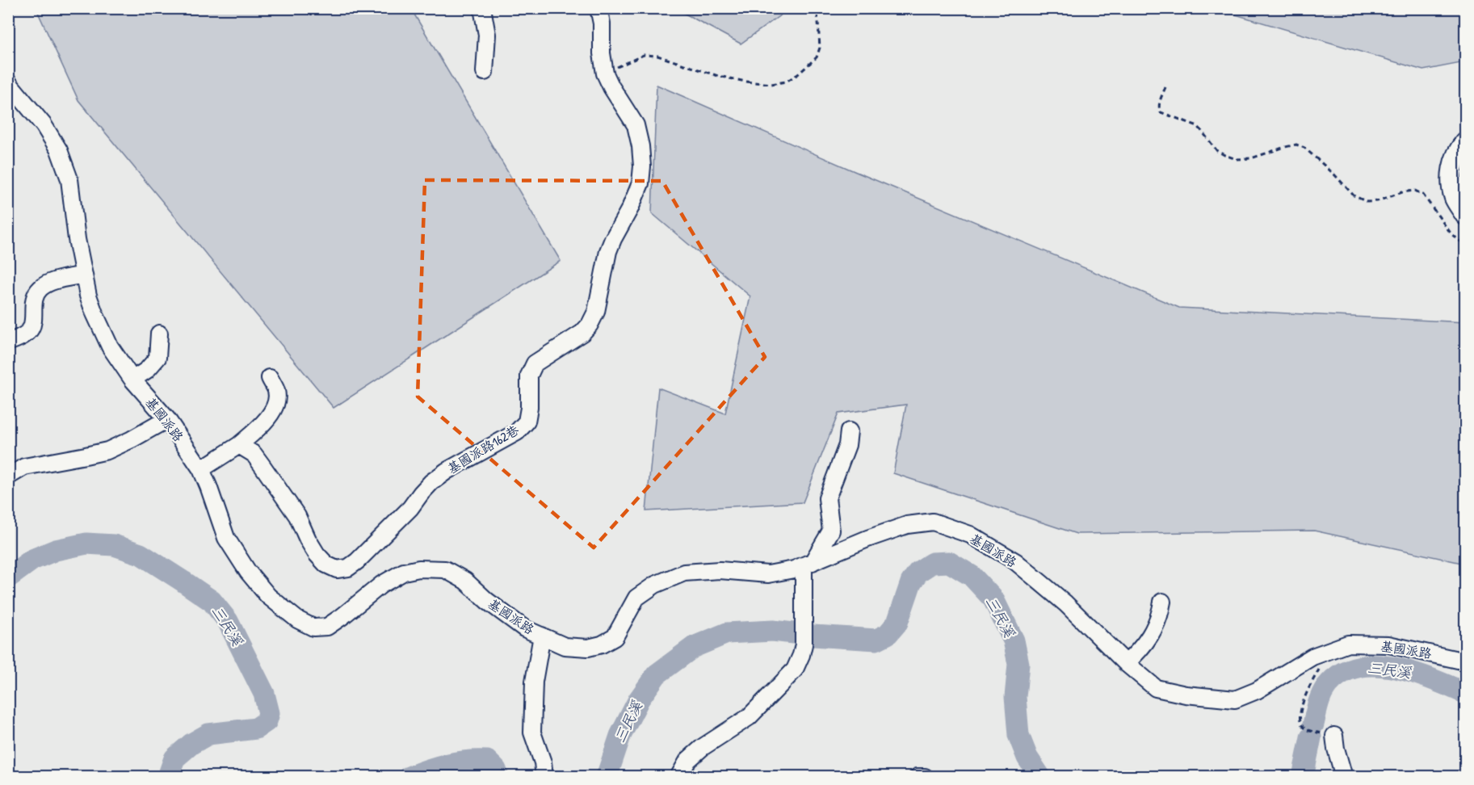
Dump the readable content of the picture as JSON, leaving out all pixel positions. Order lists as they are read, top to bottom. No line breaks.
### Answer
{"streets":{"street":["基國派路","基國派路162巷"]},"water":["三民溪"]}
